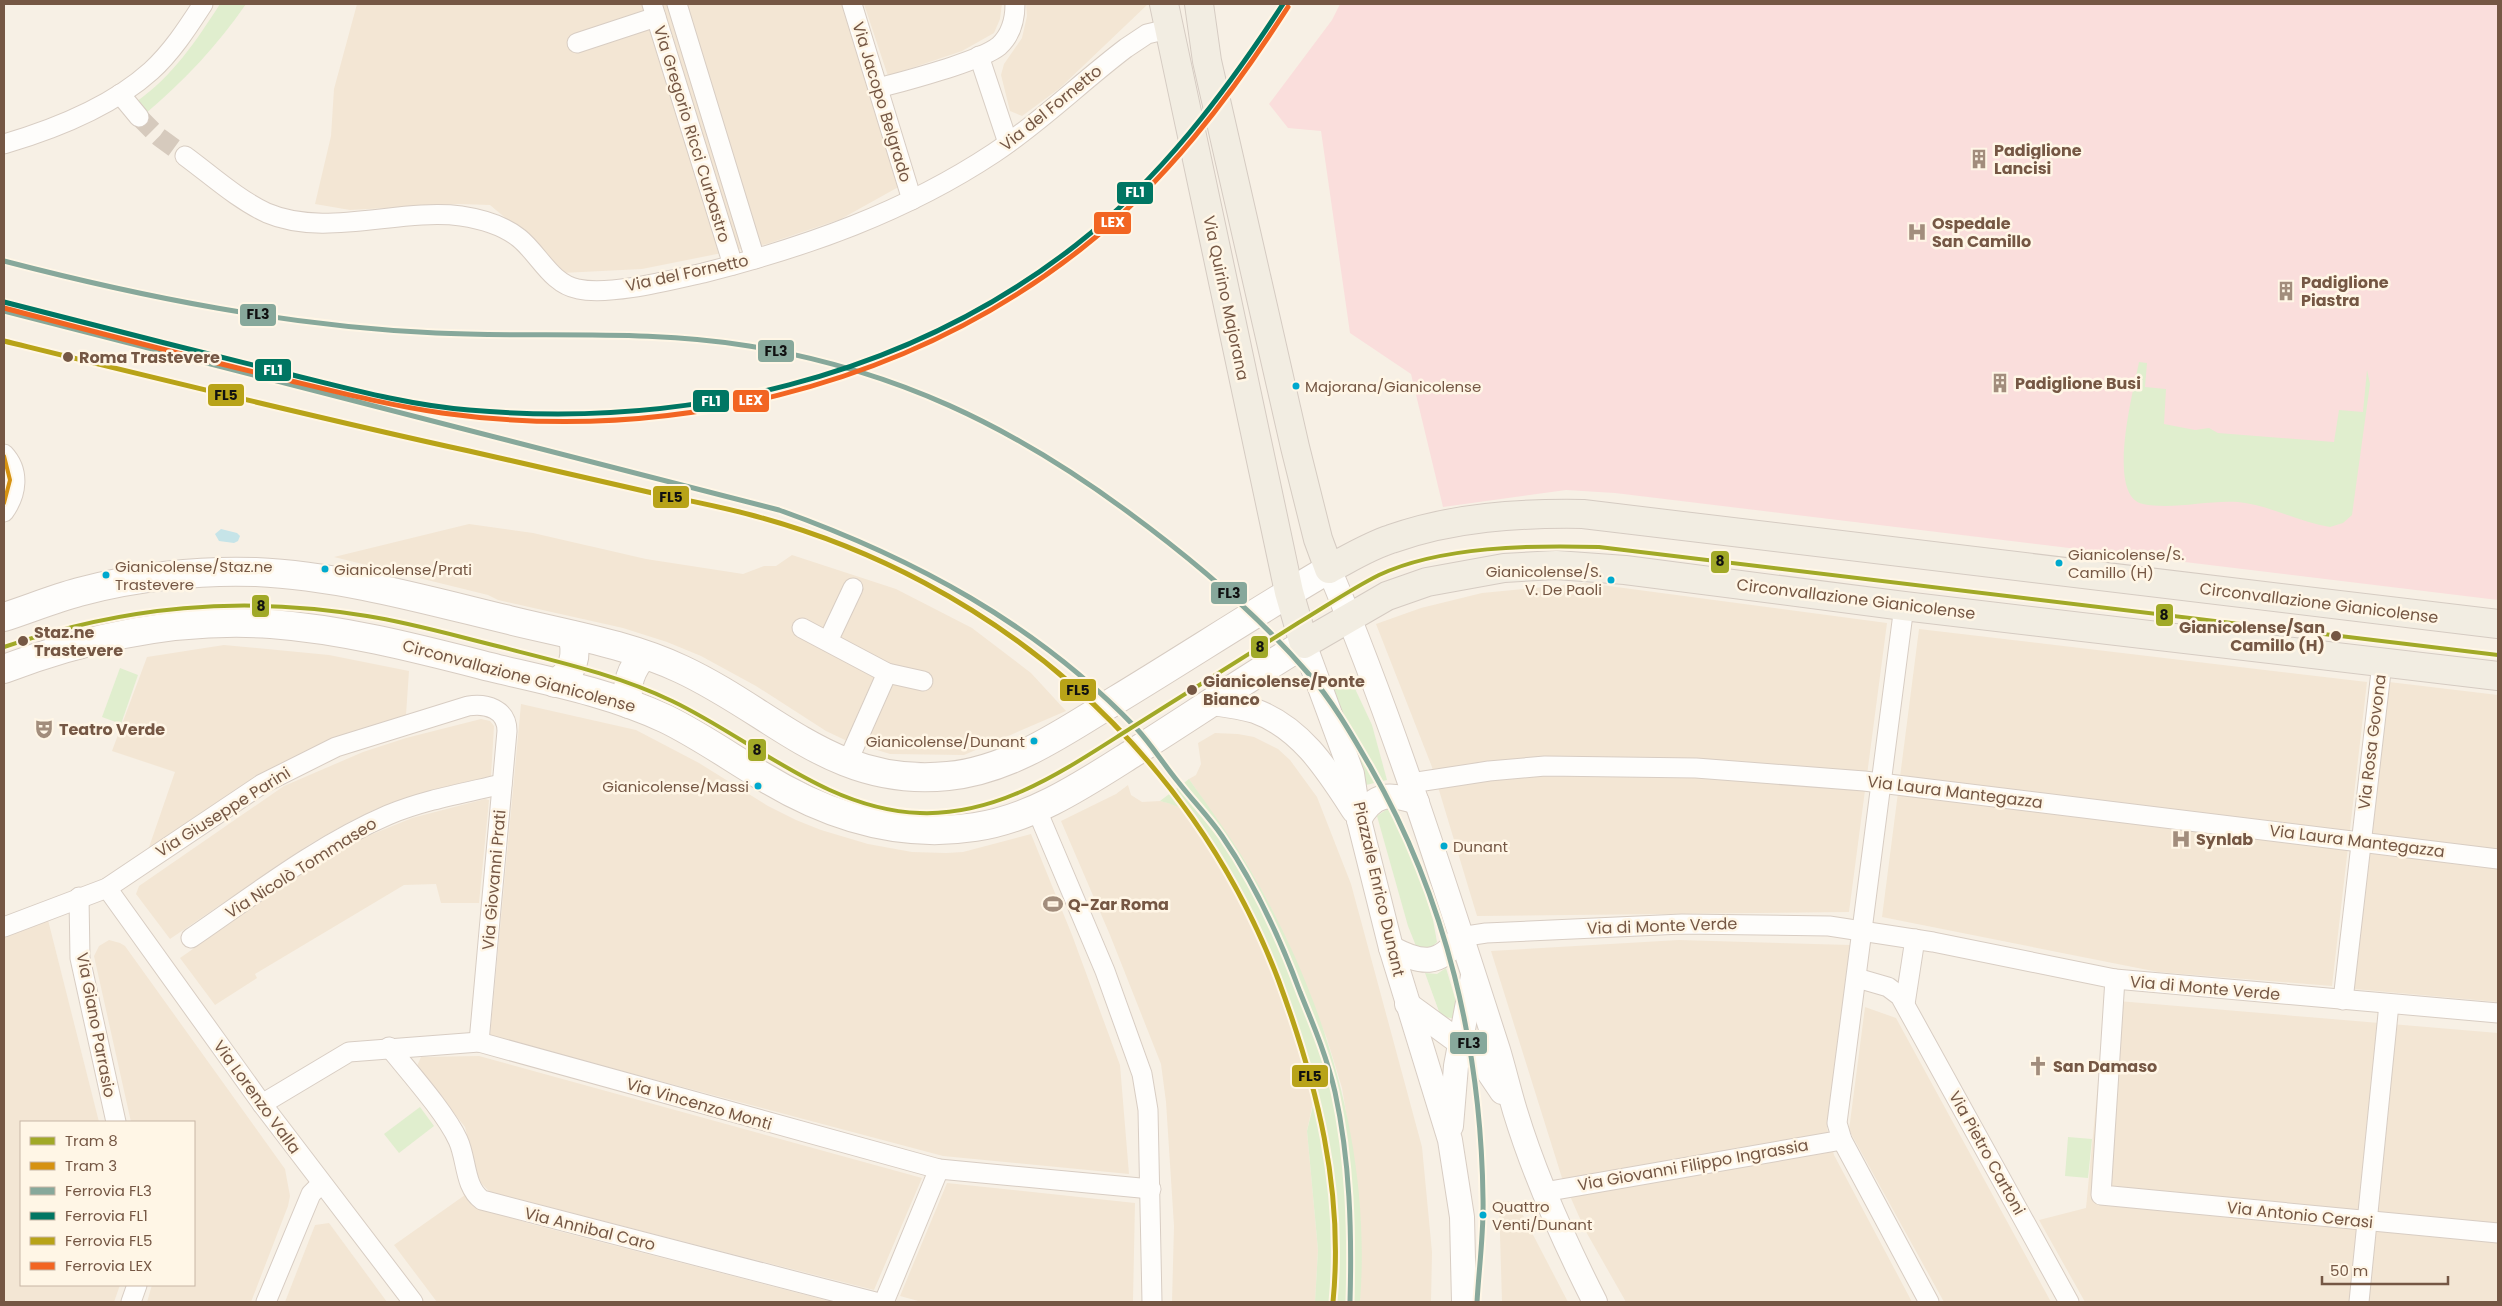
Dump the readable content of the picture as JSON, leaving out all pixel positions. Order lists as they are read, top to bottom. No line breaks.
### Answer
{"streets":{"main road":["Via Quirino Majorana","Circonvallazione Gianicolense","Piazzale Enrico Dunant"],"street":["Via Jacopo Belgrado","Via del Fornetto","Via Gregorio Ricci Curbastro","Via Rosa Govona","Via Laura Mantegazza","Via Giuseppe Parini","Via Nicolò Tommaseo","Via Giovanni Prati","Via di Monte Verde","Via Giano Parrasio","Via Lorenzo Valla","Via Vincenzo Monti","Via Pietro Cartoni","Via Giovanni Filippo Ingrassia","Via Antonio Cerasi","Via Annibal Caro"]},"crossings":[["Via Jacopo Belgrado","Via del Fornetto"],["Via del Fornetto","Via Gregorio Ricci Curbastro"],["Via del Fornetto","Via Quirino Majorana"],["Via Quirino Majorana","Circonvallazione Gianicolense"],["Via Quirino Majorana","Piazzale Enrico Dunant"],["Circonvallazione Gianicolense","Via Rosa Govona"],["Circonvallazione Gianicolense","Piazzale Enrico Dunant"],["Via Rosa Govona","Via Laura Mantegazza"],["Via Rosa Govona","Via di Monte Verde"],["Via Giuseppe Parini","Via Giovanni Prati"],["Via Giuseppe Parini","Via Giano Parrasio"],["Via Giuseppe Parini","Via Lorenzo Valla"],["Via Nicolò Tommaseo","Via Giovanni Prati"],["Via Giovanni Prati","Via Vincenzo Monti"],["Via di Monte Verde","Via Antonio Cerasi"],["Via Lorenzo Valla","Via Vincenzo Monti"],["Via Vincenzo Monti","Via Annibal Caro"]],"places":{"building":["Padiglione Lancisi","Padiglione Piastra","Padiglione Busi"],"hospital":["Ospedale San Camillo","Synlab"],"other":["Roma Trastevere","Majorana/Gianicolense","Gianicolense/S. Camillo (H)","Gianicolense/Prati","Gianicolense/Staz.ne Trastevere","Gianicolense/S. V. De Paoli","Gianicolense/San Camillo (H)","Staz.ne Trastevere","Gianicolense/Ponte Bianco","Gianicolense/Dunant","Gianicolense/Massi","Dunant","Quattro Venti/Dunant"],"theatre":["Teatro Verde"],"sports":["Q-Zar Roma"],"church":["San Damaso"]},"lines":["rail line FL1","rail line LEX","rail line FL3","rail line FL5","tram line 3","tram line 8"],"legend":["Tram 8","Tram 3","Ferrovia FL3","Ferrovia FL1","Ferrovia FL5","Ferrovia LEX"],"scale_bar":"50 m"}
